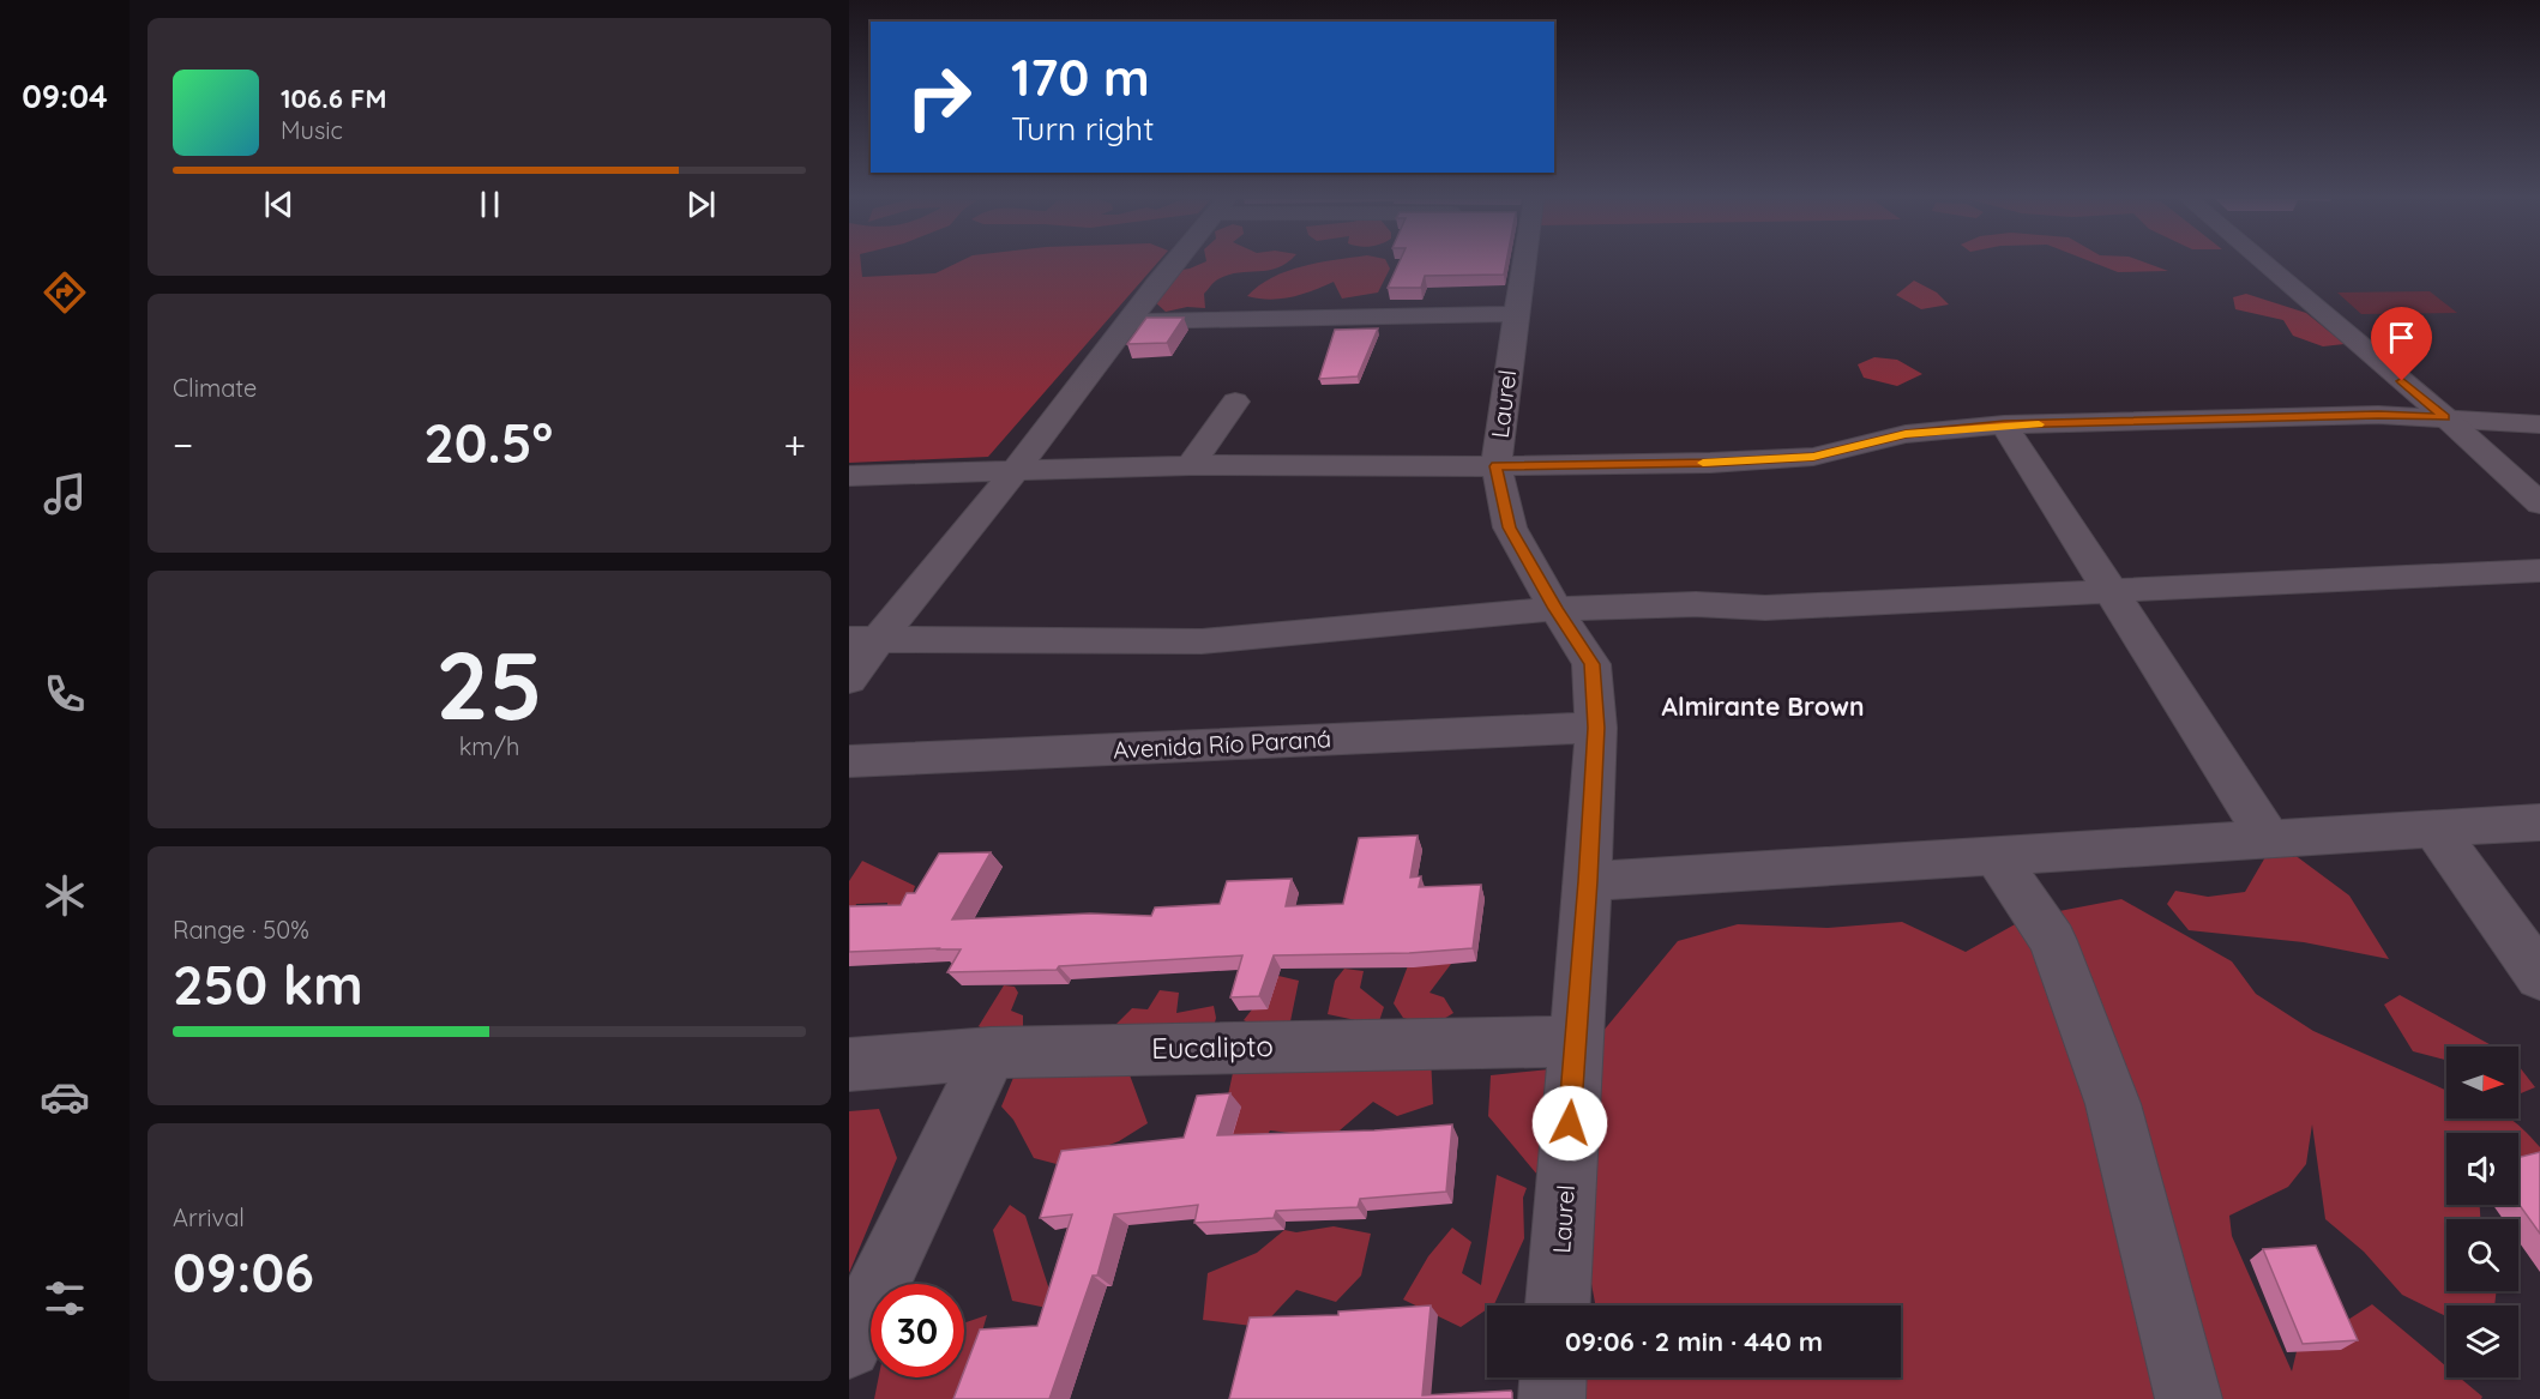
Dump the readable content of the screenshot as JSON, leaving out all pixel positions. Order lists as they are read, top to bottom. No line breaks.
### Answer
{"streets":{"street":["Laurel","Avenida Río Paraná","Eucalipto"]},"crossings":[["Laurel","Avenida Río Paraná"],["Laurel","Eucalipto"]],"districts":["Almirante Brown"],"north":"right","page":{"tabs":"09:04","turn":["170 m","Turn right"],"song":["106.6 FM","Music"],"tile":["Climate",["25","km/h"],["Range · 50%","250 km"],["Arrival","09:06"]],"heat":["−","20.5°","+"],"limit":"30","trip":"09:06 · 2 min · 440 m"}}
